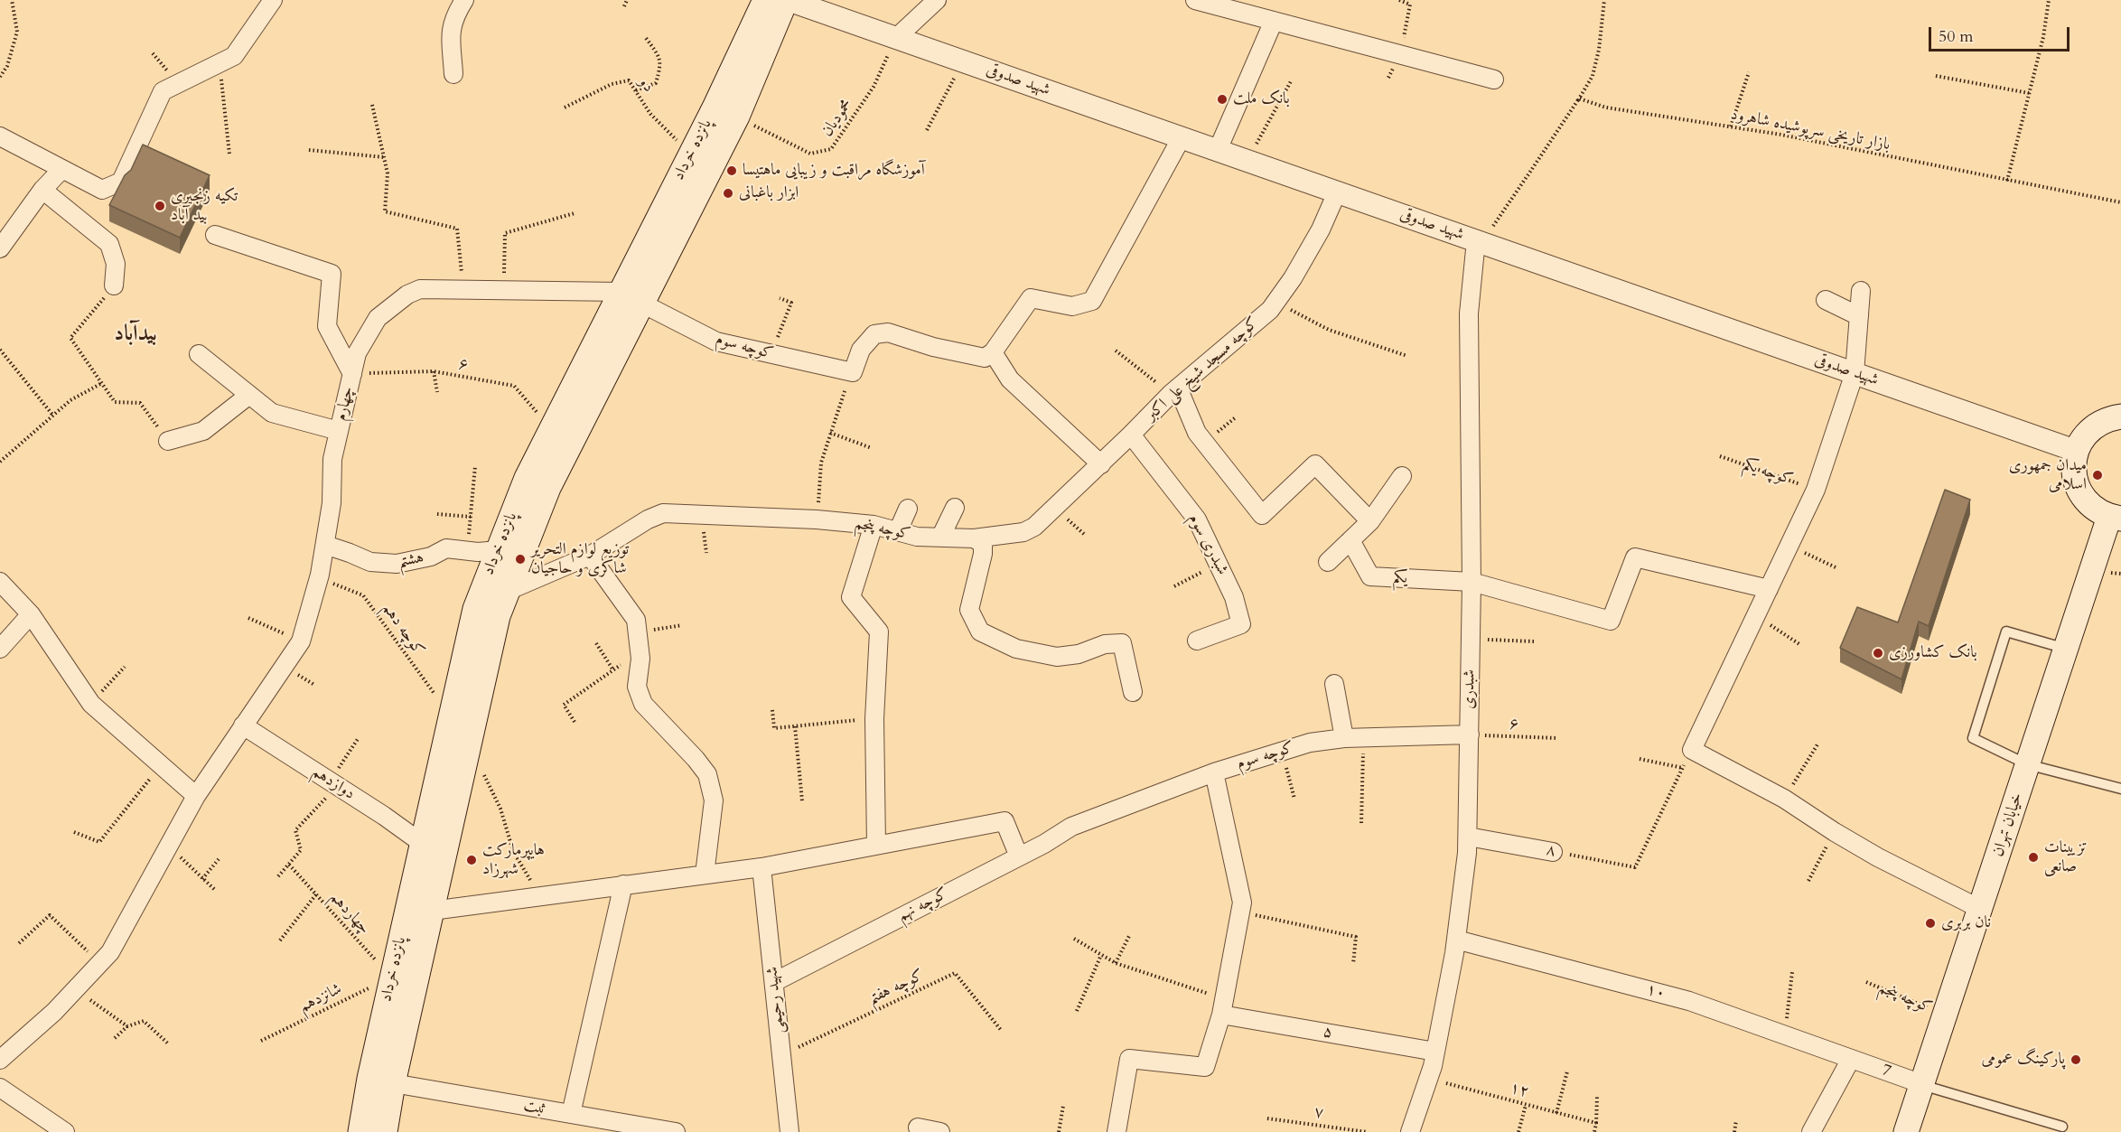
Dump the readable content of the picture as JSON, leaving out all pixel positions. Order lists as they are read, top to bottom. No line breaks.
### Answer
{"streets":{"main road":["پانزده خرداد","خیابان تهران"],"street":["شهید صدوقی","کوچه سوم","کوچه مسجد شیخ علی اکبر","چهارم","کوچه پنجم","شبدری سوم","هشتم","یکم","شبدری","دوازدهم","۸","کوچه نهم","۱۰","شهید رحیمی","۵","7","ثبت"],"path":["دو","محمودیان","بازار تاریخی سرپوشیده شاهرود","۶","کوچه یکم","کوچه دهم","چهاردهم","کوچه هفتم","شانزدهم","۱۲","۷"]},"crossings":[["شهید صدوقی","محمودیان"],["شهید صدوقی","پانزده خرداد"],["شهید صدوقی","کوچه مسجد شیخ علی اکبر"],["شهید صدوقی","شبدری"],["دو","پانزده خرداد"],["محمودیان","پانزده خرداد"],["پانزده خرداد","کوچه سوم"],["پانزده خرداد","۶"],["پانزده خرداد","چهارم"],["پانزده خرداد","کوچه پنجم"],["پانزده خرداد","هشتم"],["پانزده خرداد","کوچه دهم"],["پانزده خرداد","دوازدهم"],["پانزده خرداد","چهاردهم"],["پانزده خرداد","شانزدهم"],["پانزده خرداد","ثبت"],["کوچه سوم","۶"],["کوچه سوم","شبدری"],["کوچه سوم","کوچه نهم"],["۶","چهارم"],["۶","شبدری"],["کوچه مسجد شیخ علی اکبر","کوچه پنجم"],["کوچه مسجد شیخ علی اکبر","شبدری سوم"],["چهارم","هشتم"],["چهارم","کوچه دهم"],["چهارم","دوازدهم"],["کوچه پنجم","خیابان تهران"],["یکم","شبدری"],["شبدری","۸"],["شبدری","۱۰"],["شبدری","۵"],["شبدری","۱۲"],["خیابان تهران","7"],["کوچه نهم","شهید رحیمی"],["چهاردهم","شانزدهم"],["کوچه هفتم","شهید رحیمی"],["۱۰","7"]],"districts":["بیدآباد"],"places":["بانک ملت","آموزشگاه مراقبت و زیبایی ماهتیسا","ابزار باغبانی","تکیه زنجیری بید آباد","میدان جمهوری اسلامی","توزیع لوازم التحریر شاکری و حاجیان","بانک کشاورزی","تزیینات صانعی","هایپرمارکت شهرزاد","نان بربری","پارکینگ عمومی"],"scale_bar":"50 m"}
